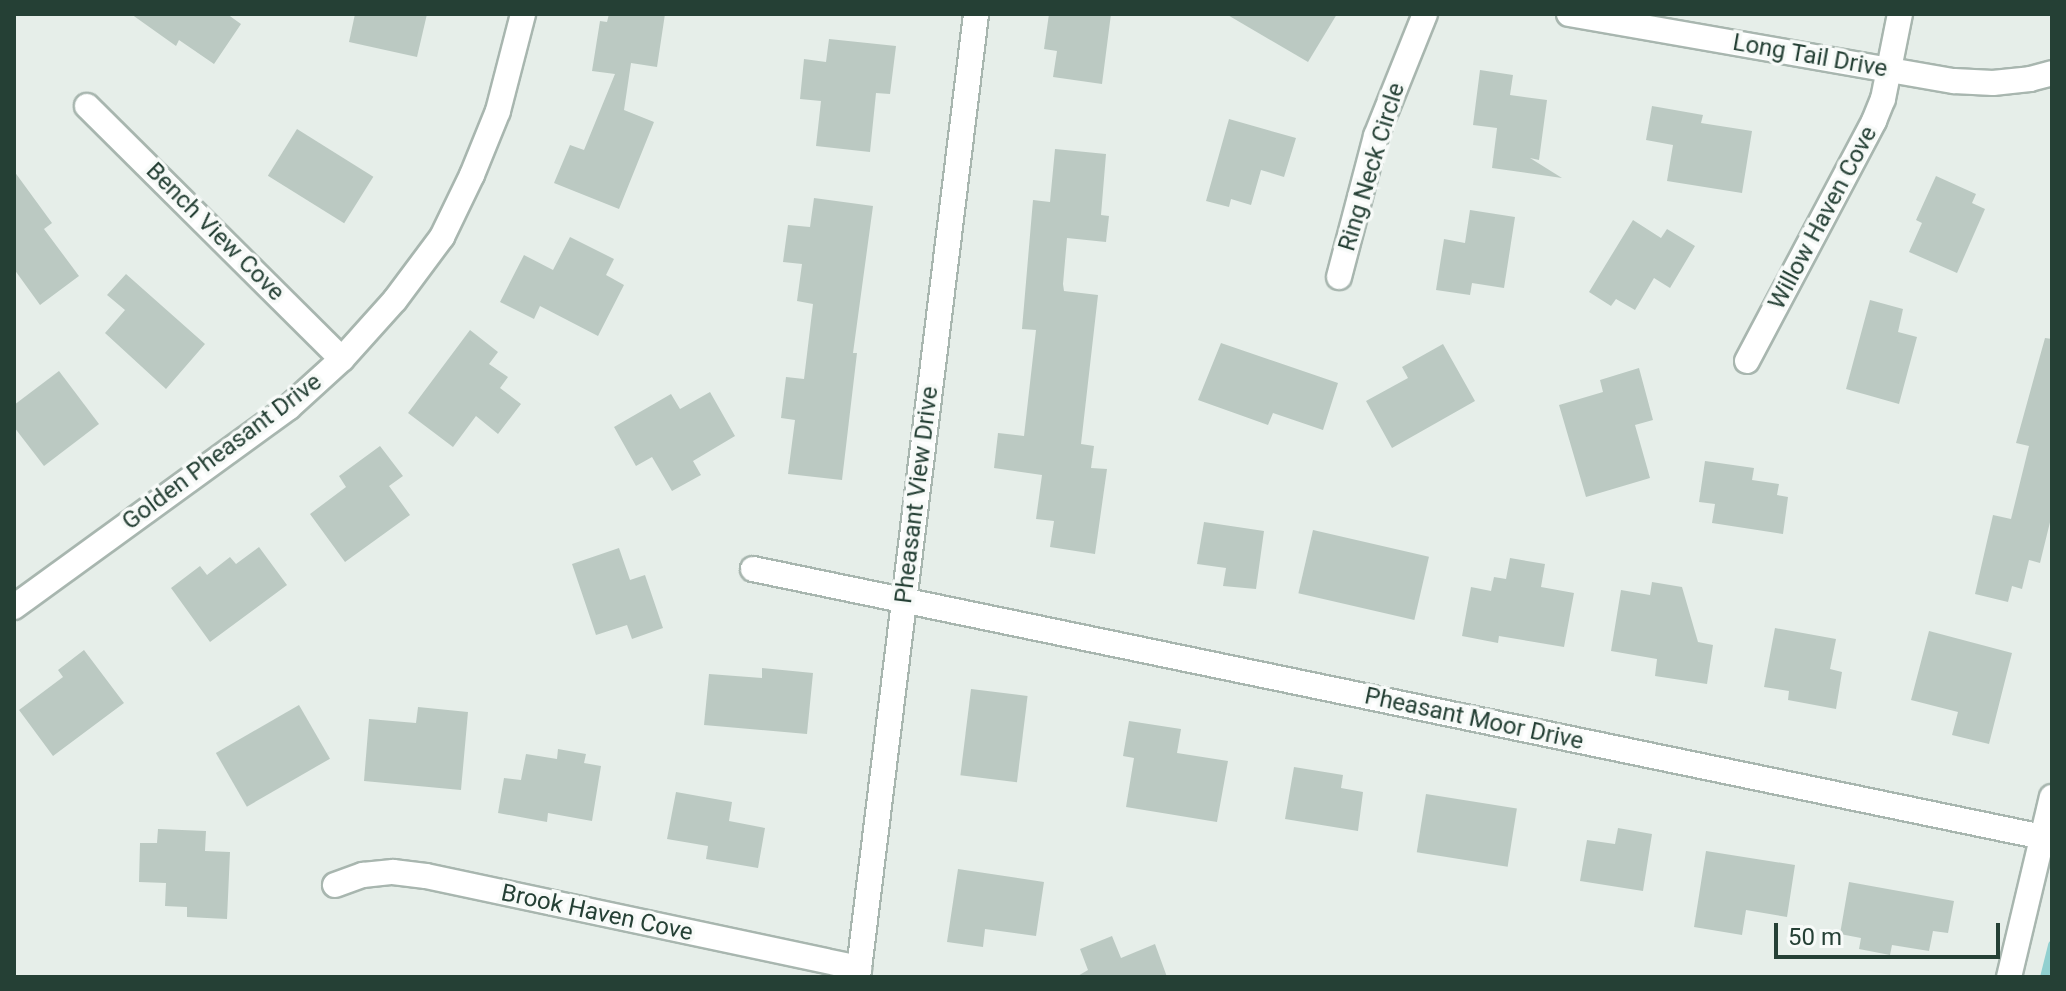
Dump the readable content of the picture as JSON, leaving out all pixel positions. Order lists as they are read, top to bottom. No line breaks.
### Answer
{"streets":{"street":["Long Tail Drive","Ring Neck Circle","Willow Haven Cove","Bench View Cove","Golden Pheasant Drive","Pheasant View Drive","Pheasant Moor Drive","Brook Haven Cove"]},"crossings":[["Long Tail Drive","Willow Haven Cove"],["Bench View Cove","Golden Pheasant Drive"],["Pheasant View Drive","Pheasant Moor Drive"],["Pheasant View Drive","Brook Haven Cove"]],"scale_bar":"50 m"}
